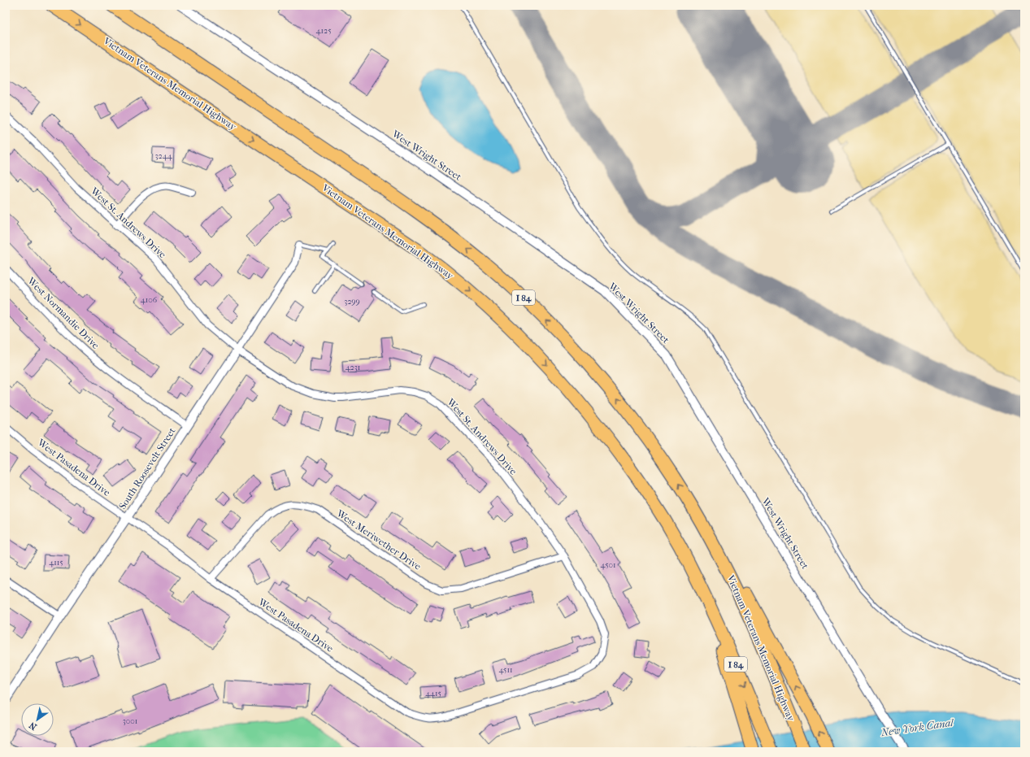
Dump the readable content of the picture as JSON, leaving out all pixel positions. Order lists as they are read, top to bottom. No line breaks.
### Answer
{"streets":{"highway":["Vietnam Veterans Memorial Highway","I 84"],"street":["West Wright Street","West St. Andrews Drive","West Normandie Drive","West Pasadena Drive","South Roosevelt Street","West Meriwether Drive"]},"crossings":[["West St. Andrews Drive","West Pasadena Drive"],["West St. Andrews Drive","South Roosevelt Street"],["West St. Andrews Drive","West Meriwether Drive"],["West Normandie Drive","South Roosevelt Street"],["West Pasadena Drive","South Roosevelt Street"],["West Pasadena Drive","West Meriwether Drive"]],"water":["New York Canal"],"house_numbers":["4125","3244","4106","3299","4231","4115","4501","4511","4415","3001"],"north":"bottom left"}
